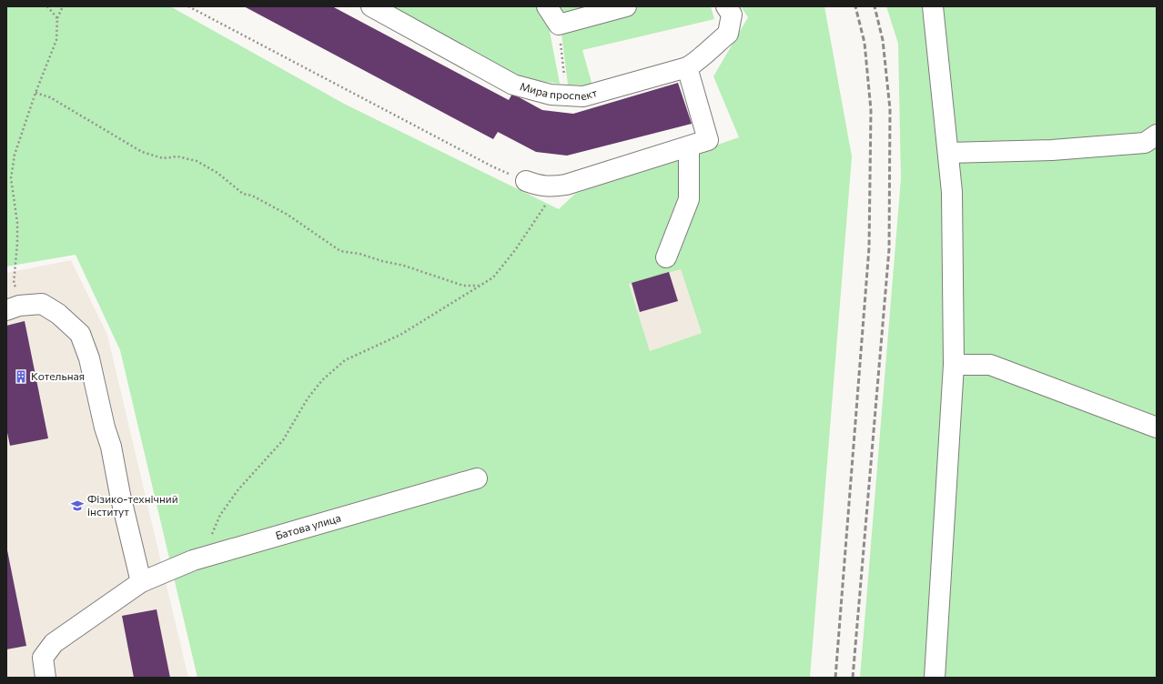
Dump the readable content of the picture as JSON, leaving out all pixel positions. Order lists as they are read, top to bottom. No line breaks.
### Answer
{"streets":{"lane":["Мира проспект","Батова улица"]},"places":{"building":["Котельная"],"school or university":["Фізико-технічний інститут"]}}
